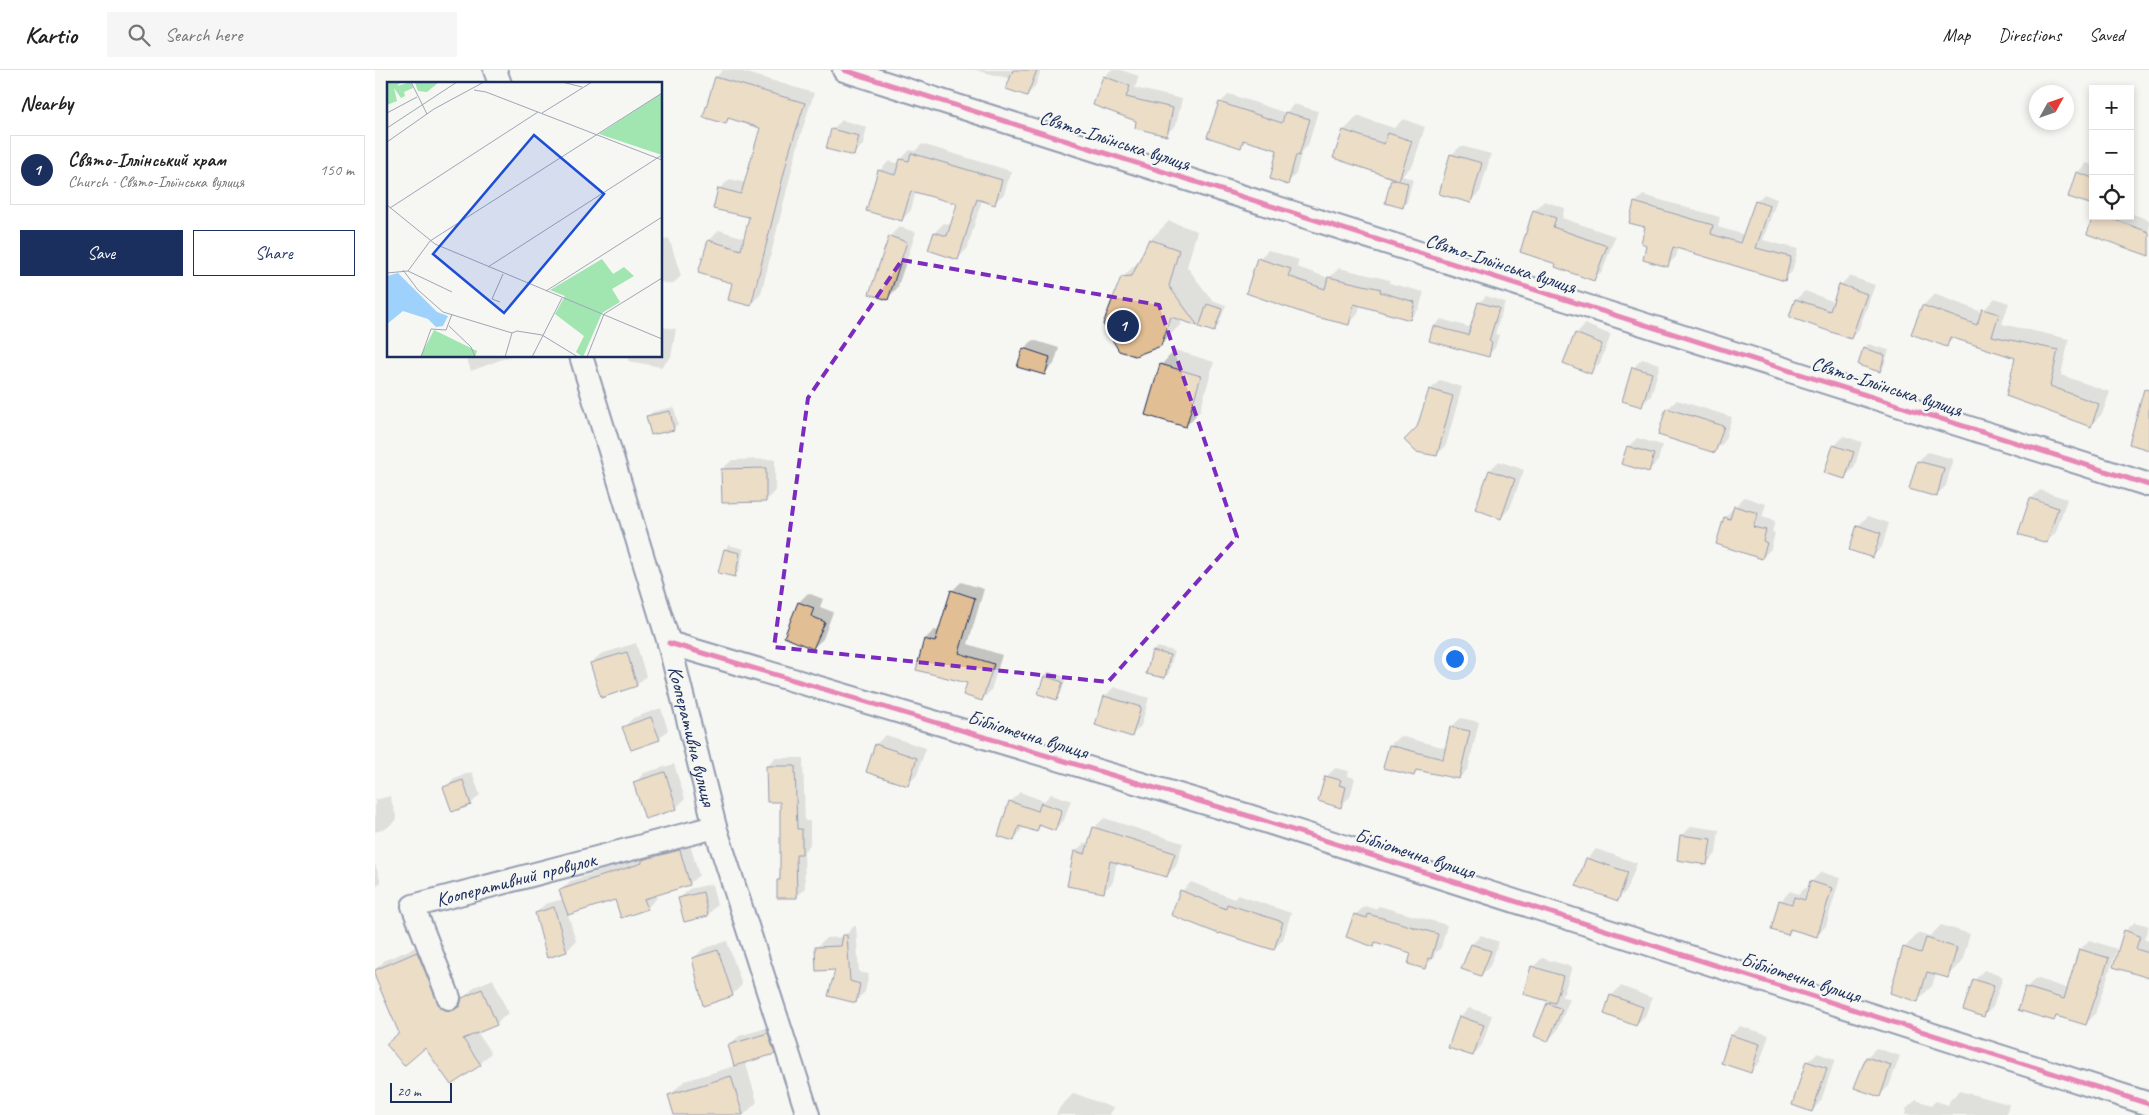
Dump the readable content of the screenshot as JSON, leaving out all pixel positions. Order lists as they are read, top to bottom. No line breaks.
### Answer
{"streets":{"street":["Свято-Ільїнська вулиця","Бібліотечна вулиця","Кооперативна вулиця","Кооперативний провулок"]},"crossings":[["Бібліотечна вулиця","Кооперативна вулиця"],["Кооперативна вулиця","Кооперативний провулок"]],"scale_bar":"20 m","north":"top right","page":{"header":"Kartio","search":"Search here","nav":["Map","Directions","Saved"],"heading":"Nearby","map_buttons":["+","−"],"list":[{"mark":"1","name":"Свято-Іллінський храм","note":"Church · Свято-Ільїнська вулиця","value":"150 m"}],"buttons":["Save","Share"],"pins":"1","scale":"20 m"}}
